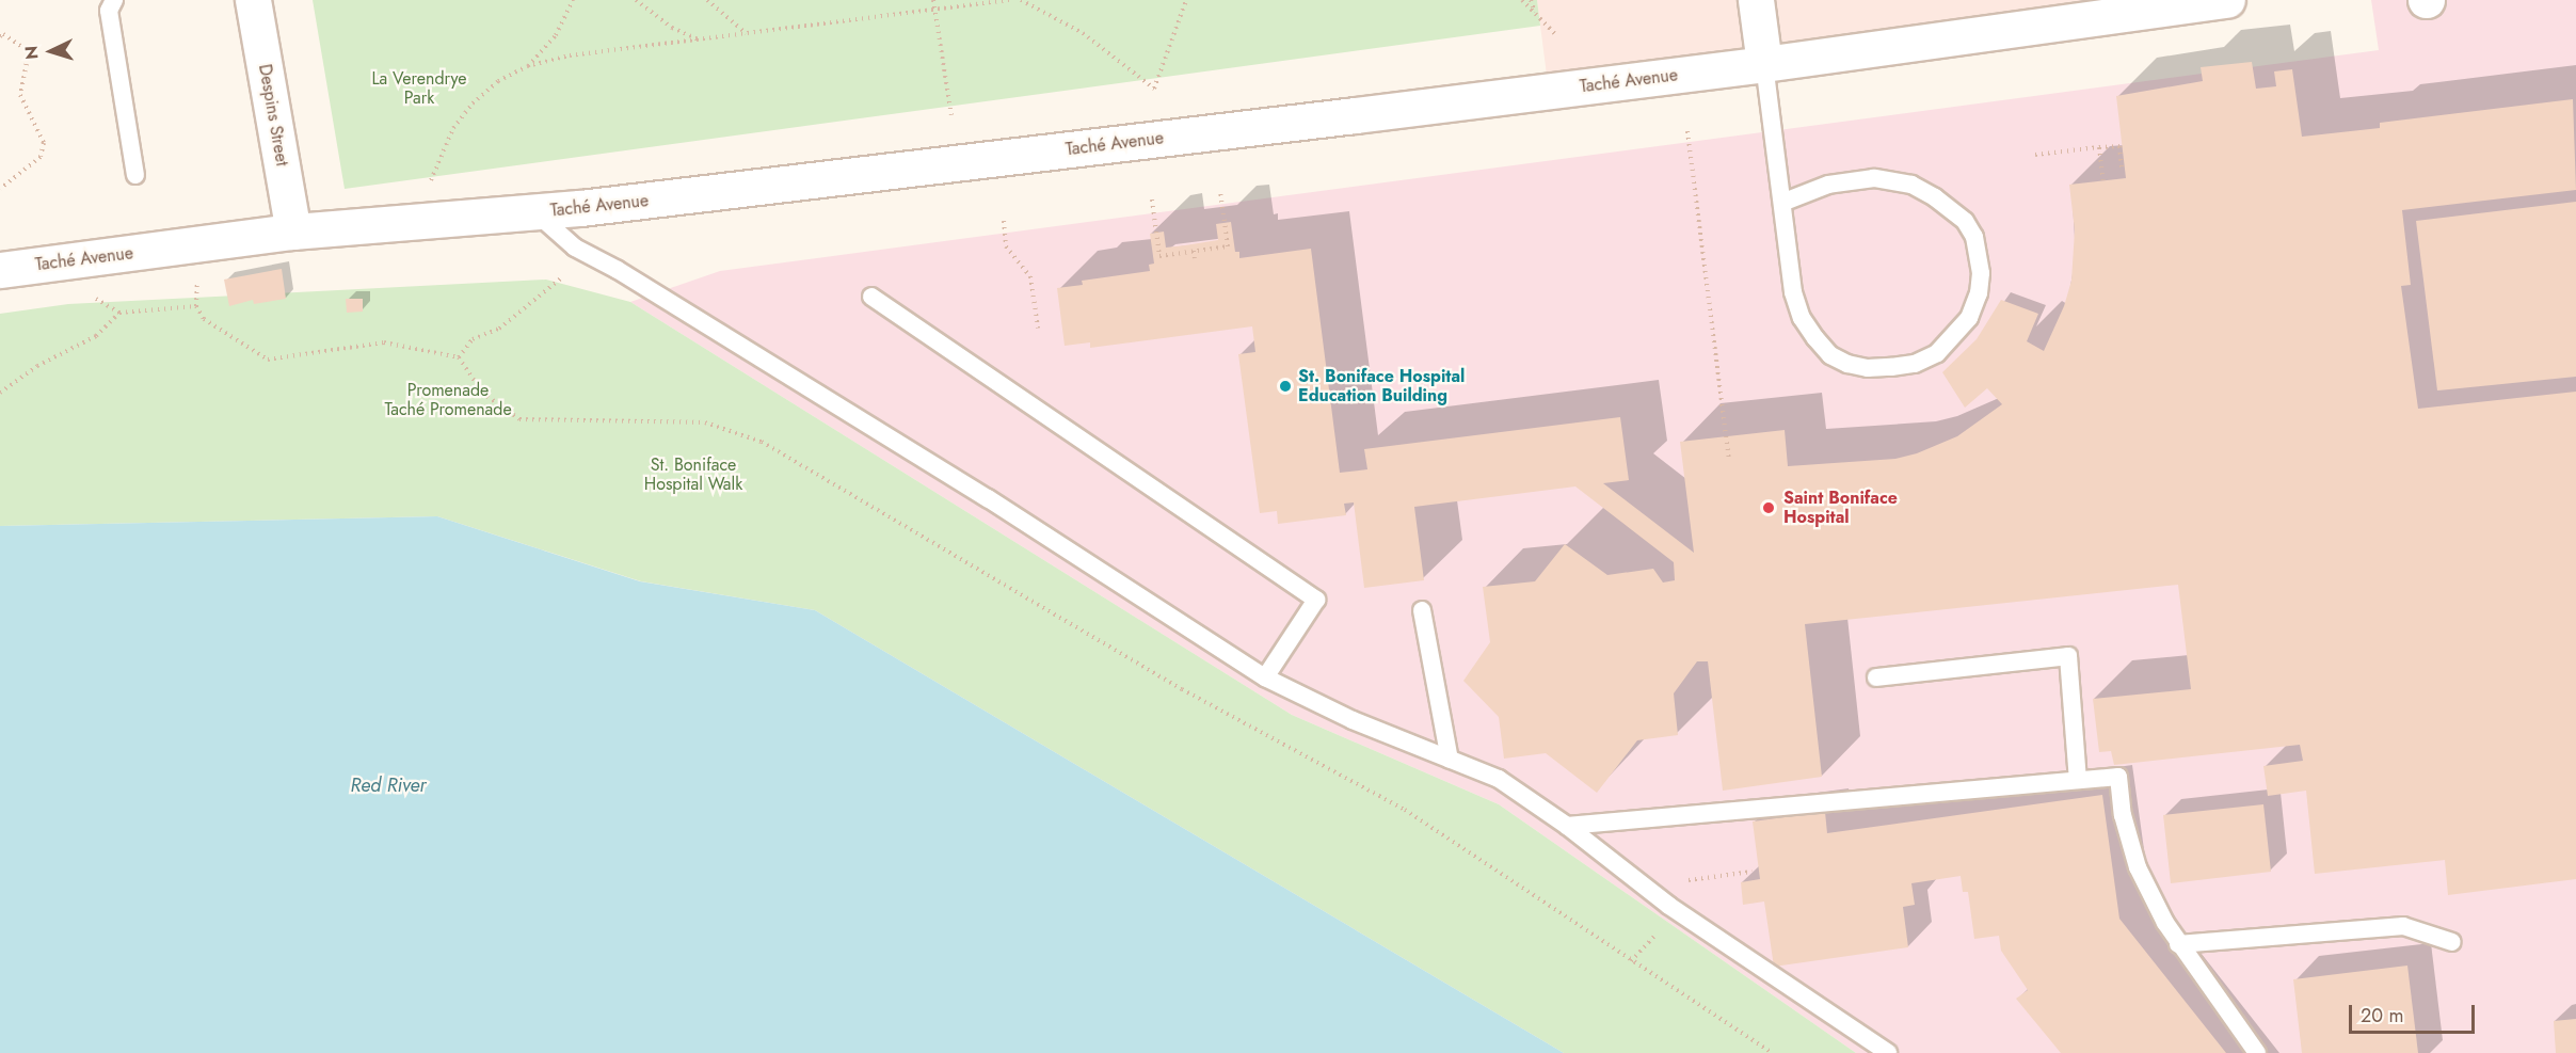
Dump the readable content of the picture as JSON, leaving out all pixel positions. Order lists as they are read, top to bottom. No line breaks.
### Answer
{"streets":{"street":["Taché Avenue","Despins Street"]},"crossings":[["Taché Avenue","Despins Street"]],"water":["Red River"],"parks":["La Verendrye Park","Promenade Taché Promenade","St. Boniface Hospital Walk"],"places":["St. Boniface Hospital Education Building","Saint Boniface Hospital"],"scale_bar":"20 m","north":"left"}
